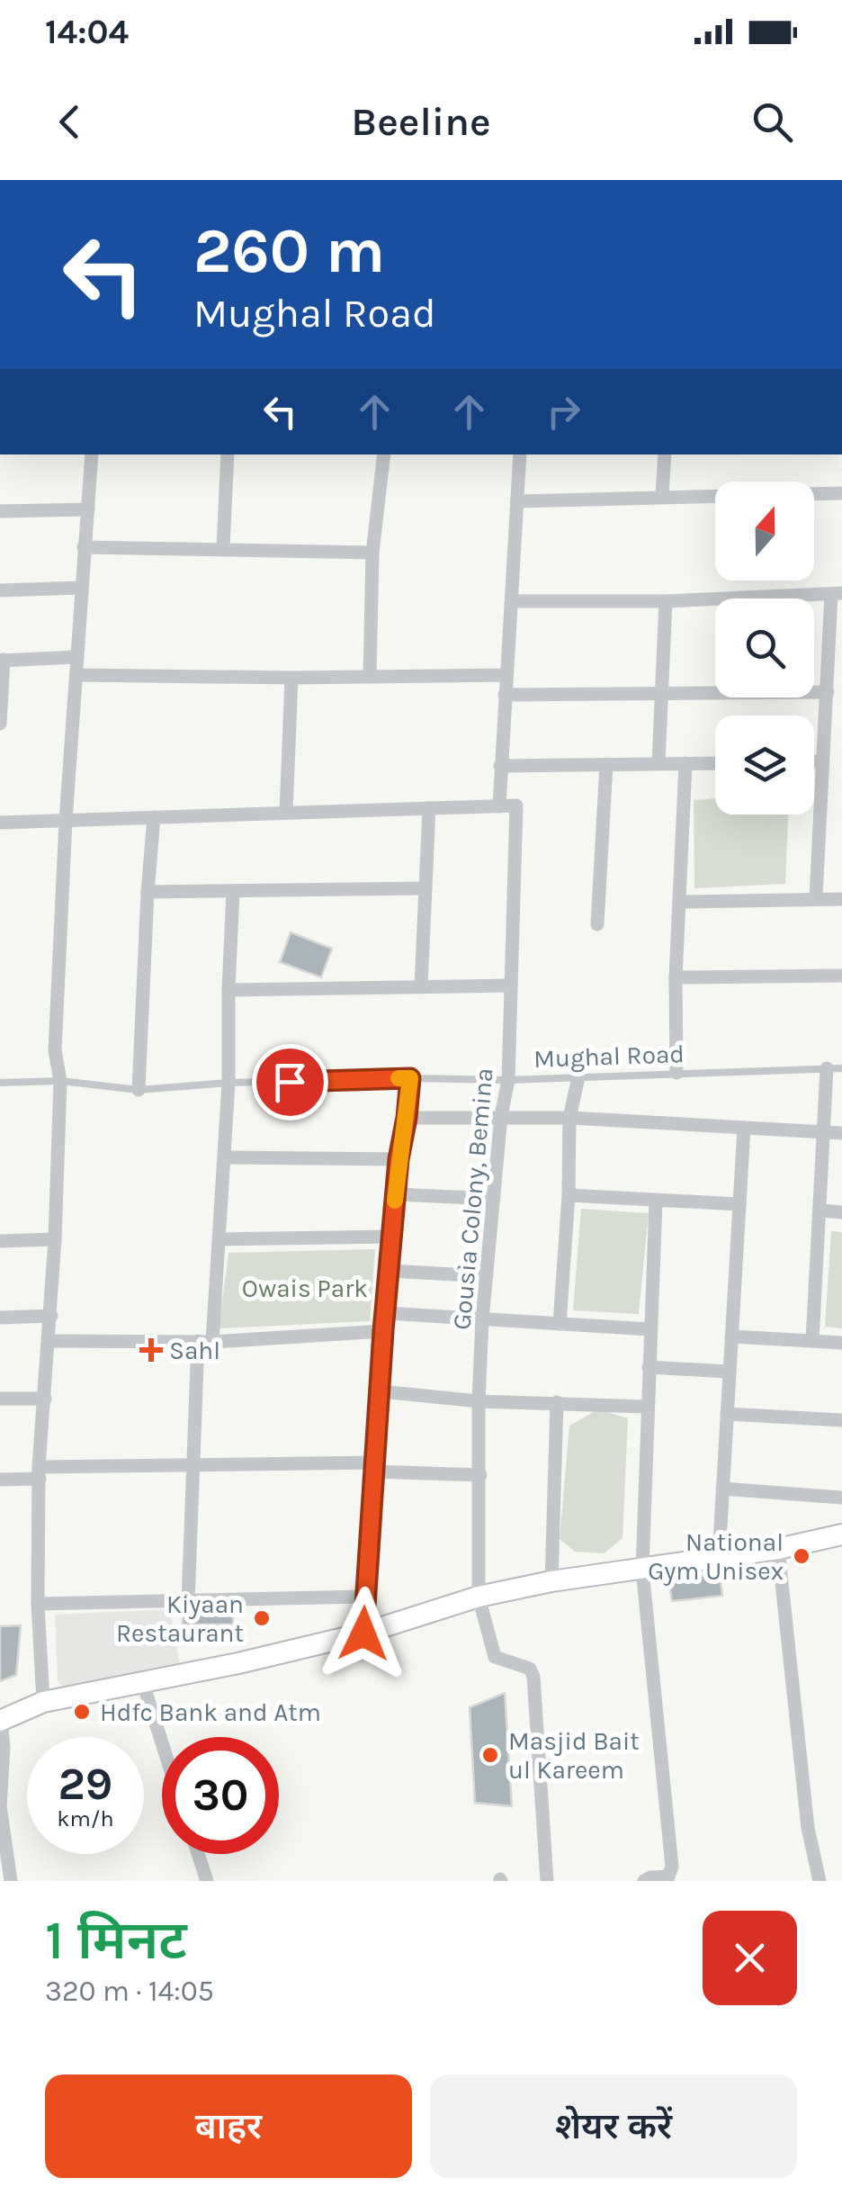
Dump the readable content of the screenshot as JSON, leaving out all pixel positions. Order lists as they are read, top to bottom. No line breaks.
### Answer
{"streets":{"street":["Gousia Colony, Bemina"],"lane":["Mughal Road"]},"crossings":[["Mughal Road","Gousia Colony, Bemina"]],"parks":["Owais Park"],"places":{"health":["Sahl"],"other":["National Gym Unisex","Kiyaan Restaurant","Hdfc Bank and Atm","Masjid Bait ul Kareem"]},"north":"top","page":{"status":"14:04","header":"Beeline","turn":["260 m","Mughal Road"],"speed":"29 km/h","limit":"30","heading":["1 मिनट","320 m · 14:05"],"buttons":["बाहर","शेयर करें"]}}
